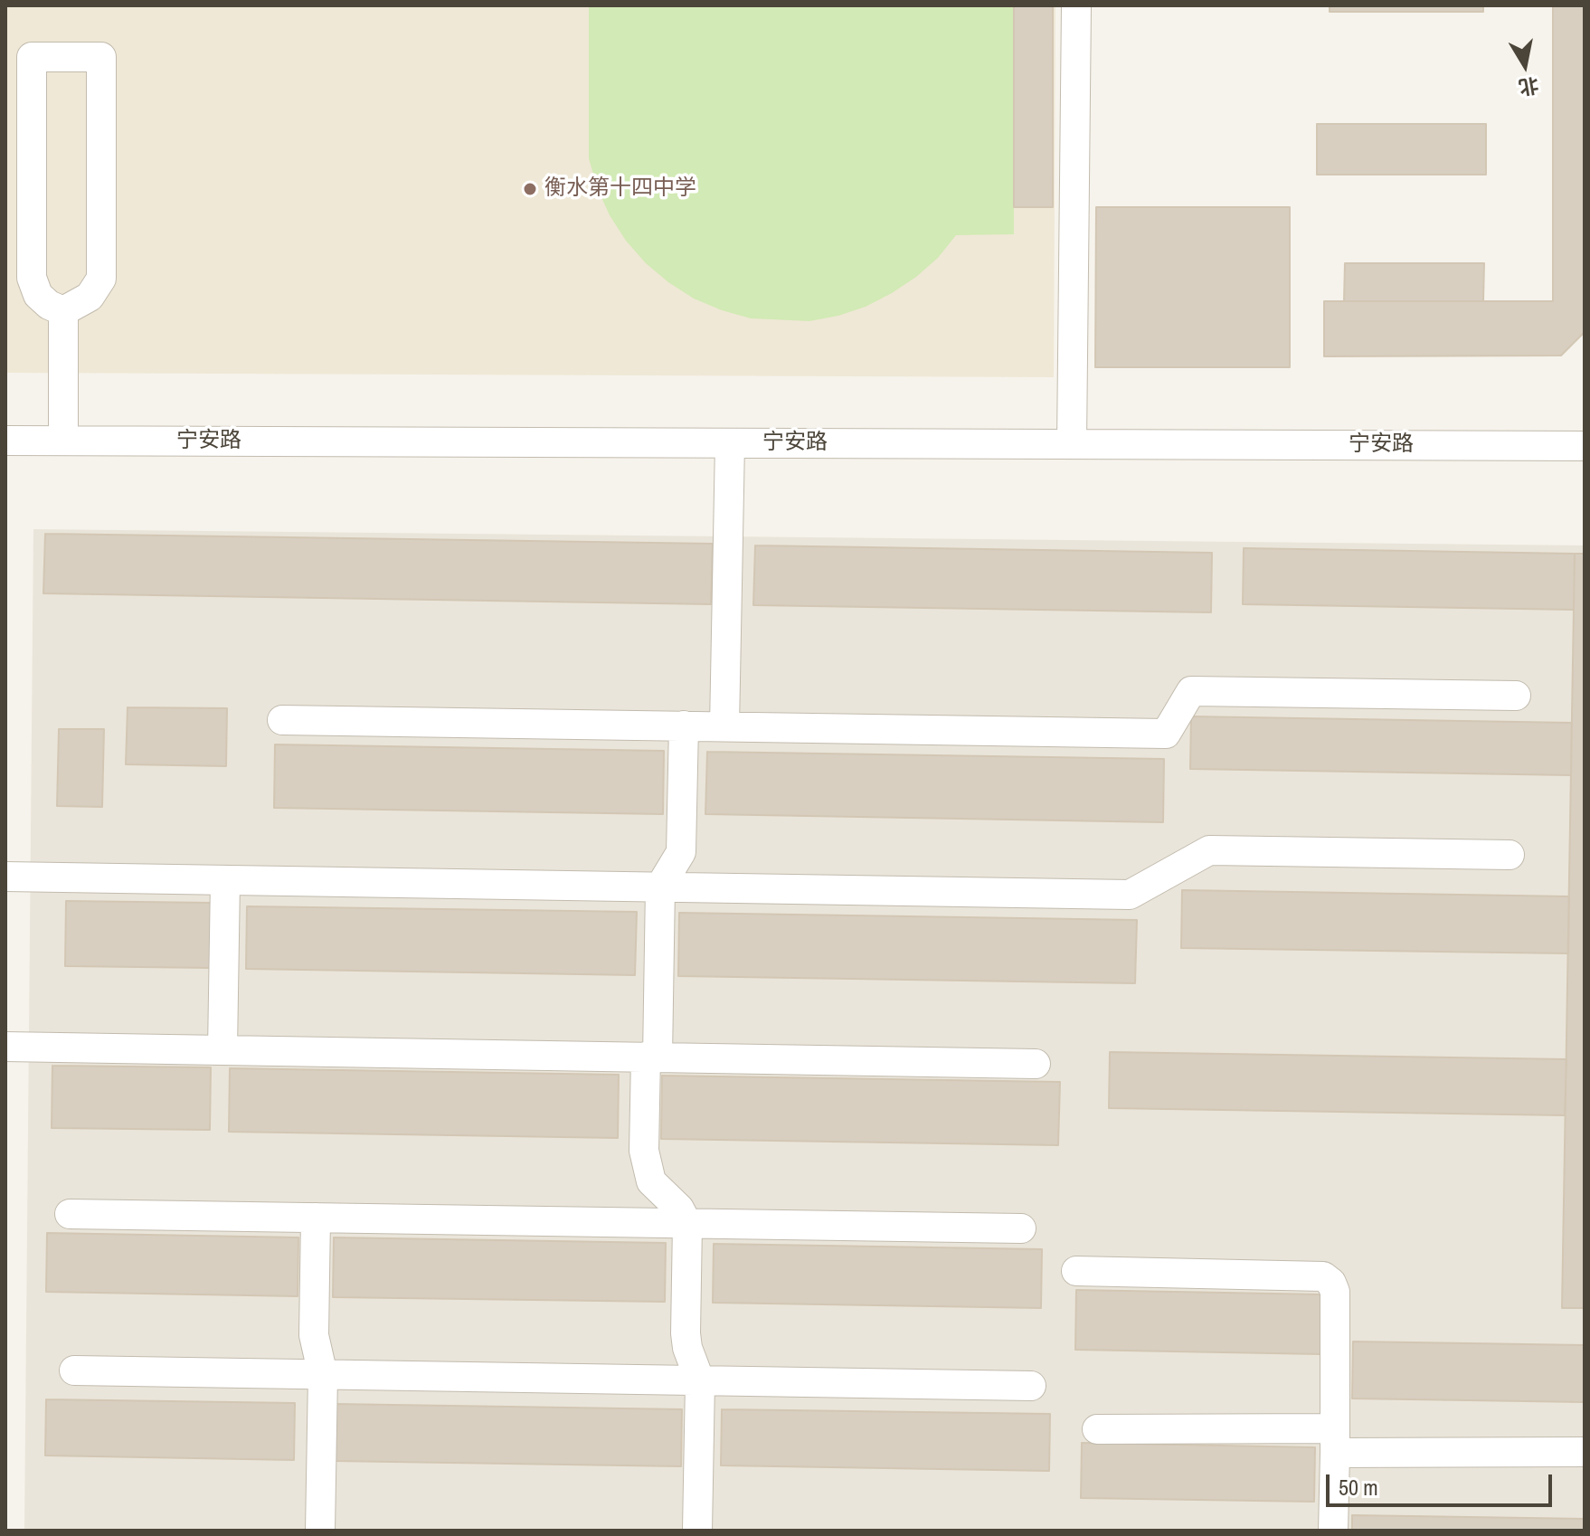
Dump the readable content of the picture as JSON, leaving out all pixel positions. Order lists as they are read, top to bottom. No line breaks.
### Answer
{"streets":{"street":["宁安路"]},"places":["衡水第十四中学"],"scale_bar":"50 m","north":"bottom"}
